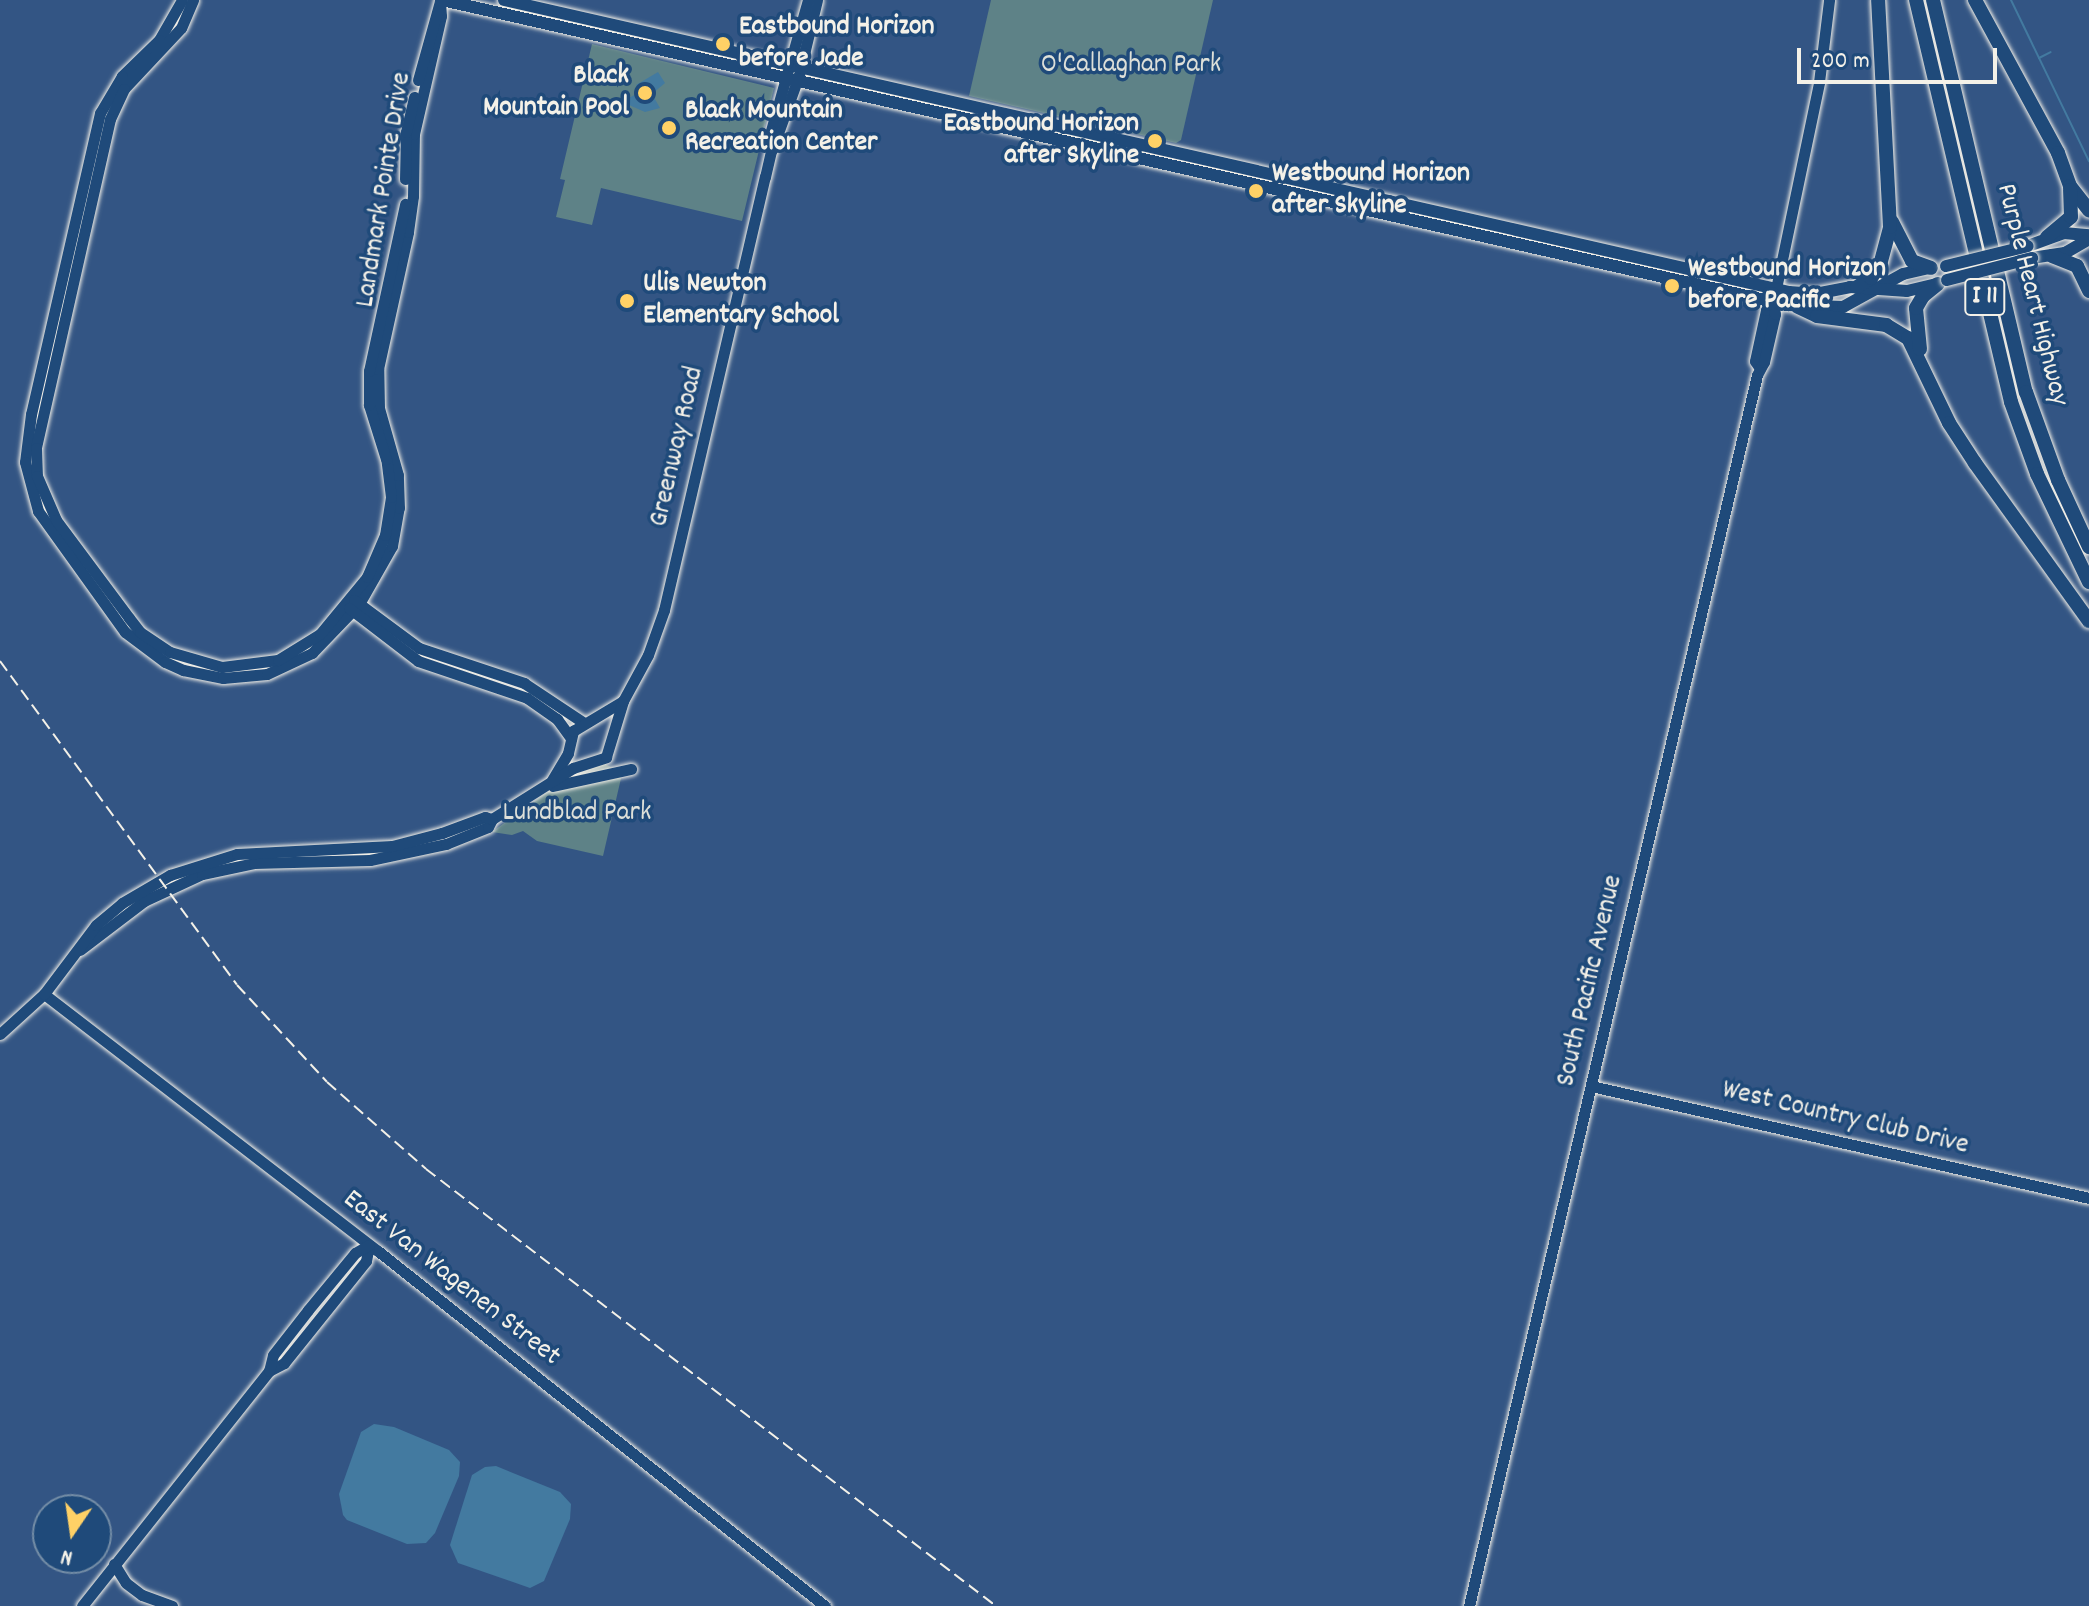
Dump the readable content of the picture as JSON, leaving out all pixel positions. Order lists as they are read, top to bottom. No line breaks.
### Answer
{"streets":{"highway":["Purple Heart Highway","I 11"],"street":["Landmark Pointe Drive","Greenway Road","South Pacific Avenue","West Country Club Drive","East Van Wagenen Street"]},"crossings":[["South Pacific Avenue","West Country Club Drive"]],"parks":["O'Callaghan Park","Lundblad Park"],"places":["Eastbound Horizon before Jade","Black Mountain Pool","Black Mountain Recreation Center","Eastbound Horizon after Skyline","Westbound Horizon after Skyline","Westbound Horizon before Pacific","Ulis Newton Elementary School"],"scale_bar":"200 m","north":"bottom"}
